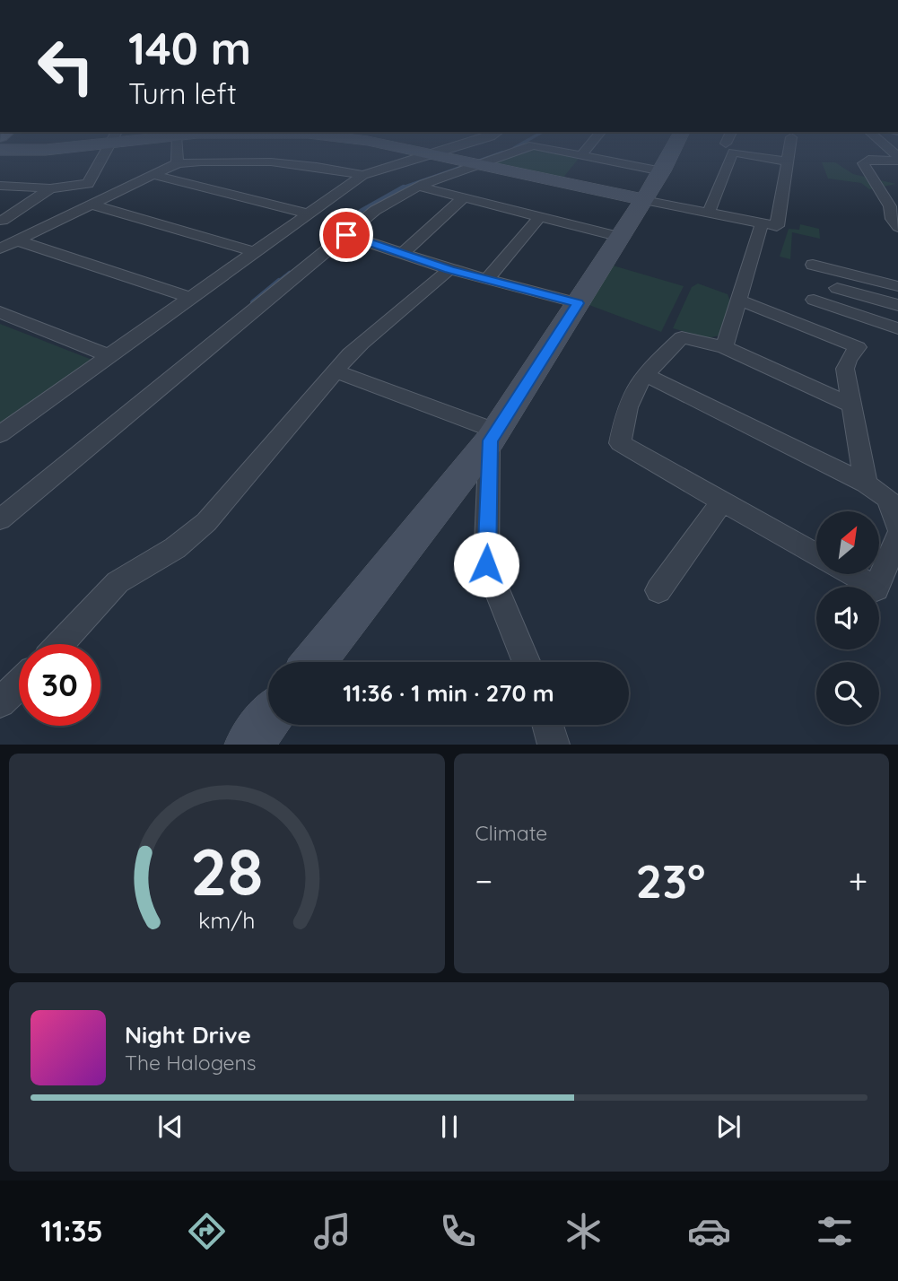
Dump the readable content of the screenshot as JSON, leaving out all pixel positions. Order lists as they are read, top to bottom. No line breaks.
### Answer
{"north":"top right","page":{"turn":["140 m","Turn left"],"limit":"30","trip":"11:36 · 1 min · 270 m","tile":"Climate","heat":["−","23°","+"],"song":["Night Drive","The Halogens"],"tabs":"11:35","gauge":["28","km/h"]}}
